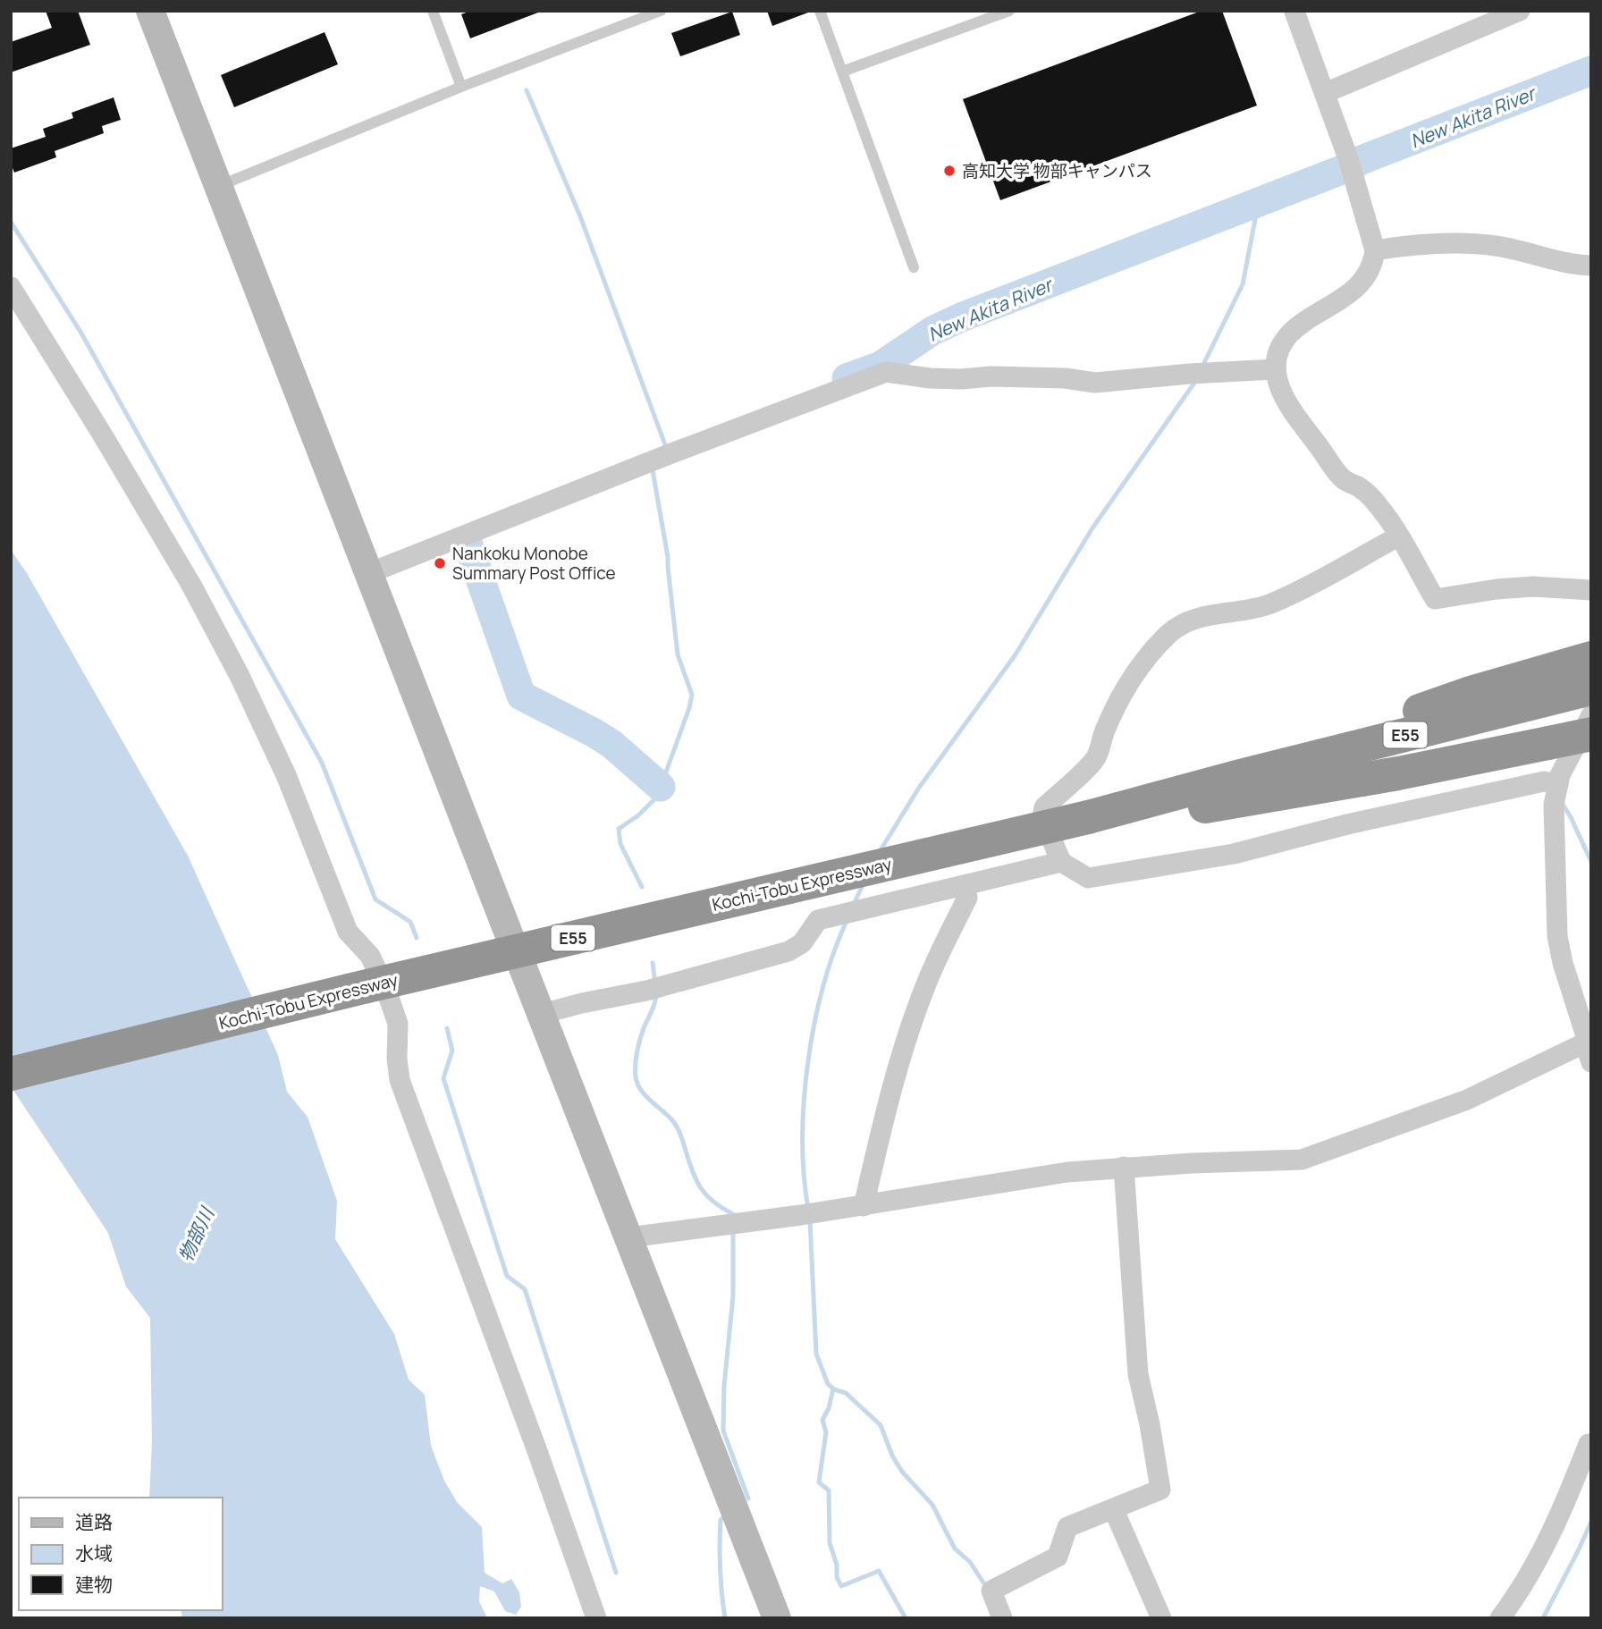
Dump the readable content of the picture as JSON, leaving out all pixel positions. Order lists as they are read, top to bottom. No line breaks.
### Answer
{"streets":{"highway":["E55","Kochi-Tobu Expressway"]},"water":["New Akita River","物部川"],"places":["高知大学 物部キャンパス","Nankoku Monobe Summary Post Office"],"legend":["道路","水域","建物"]}
